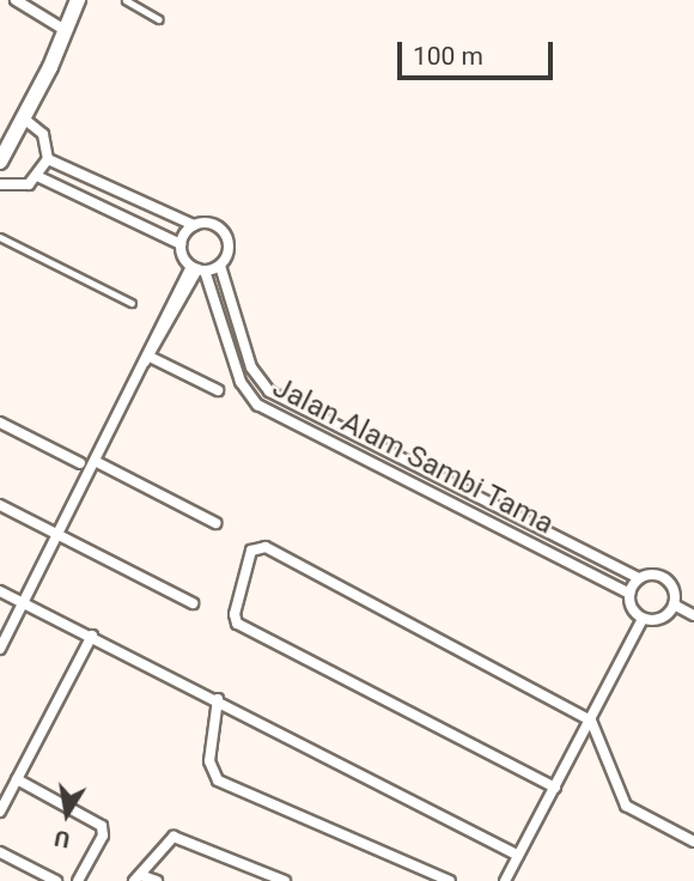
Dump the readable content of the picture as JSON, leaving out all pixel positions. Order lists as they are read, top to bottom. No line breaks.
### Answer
{"streets":{"street":["Jalan Alam Sambi Tama"]},"scale_bar":"100 m","north":"bottom"}
